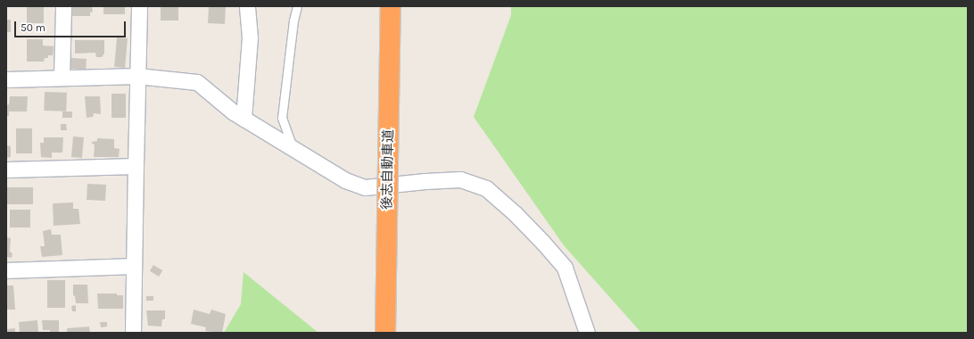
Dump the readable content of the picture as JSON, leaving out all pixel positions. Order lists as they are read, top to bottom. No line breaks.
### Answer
{"streets":{"highway":["後志自動車道"]},"scale_bar":"50 m"}
